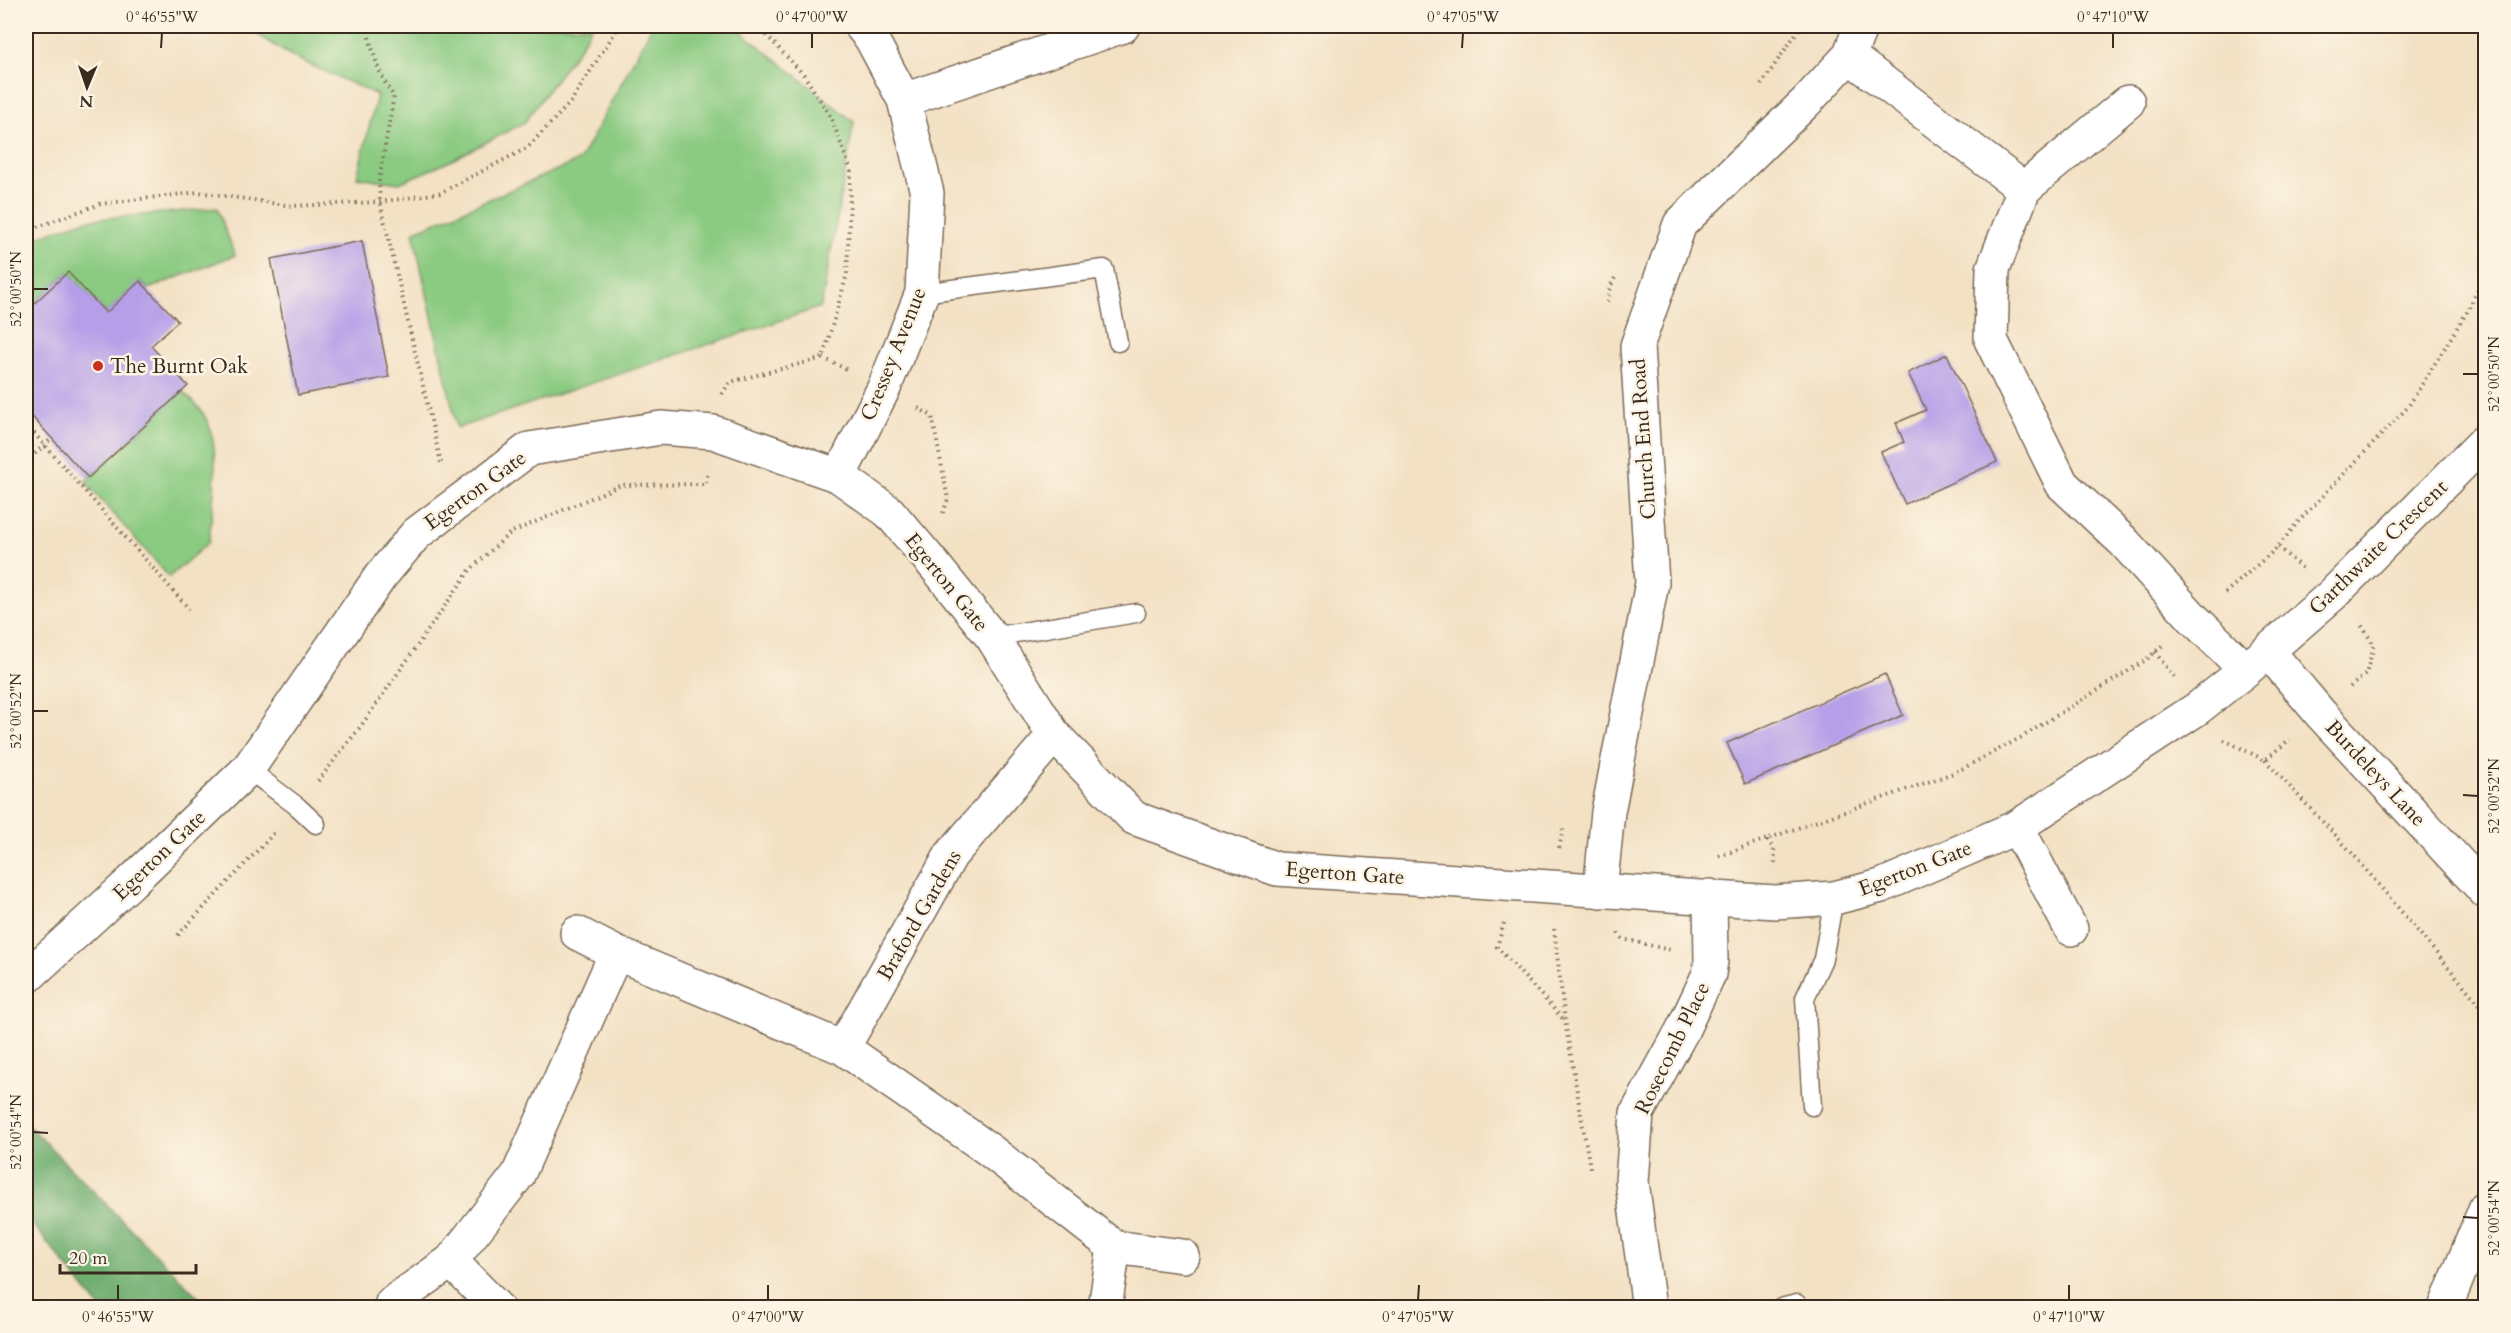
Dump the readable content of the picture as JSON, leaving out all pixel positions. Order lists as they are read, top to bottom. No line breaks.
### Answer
{"streets":{"street":["Cressey Avenue","Church End Road","Egerton Gate","Garthwaite Crescent","Burdeleys Lane","Braford Gardens","Rosecomb Place"]},"crossings":[["Cressey Avenue","Egerton Gate"],["Church End Road","Egerton Gate"],["Egerton Gate","Garthwaite Crescent"],["Egerton Gate","Burdeleys Lane"],["Egerton Gate","Braford Gardens"],["Egerton Gate","Rosecomb Place"],["Garthwaite Crescent","Burdeleys Lane"]],"places":["The Burnt Oak"],"scale_bar":"20 m","north":"bottom","coordinates":["0°46'55\"W","0°47'00\"W","0°47'05\"W","0°47'10\"W","52°00'50\"N","52°00'52\"N","52°00'54\"N"]}
